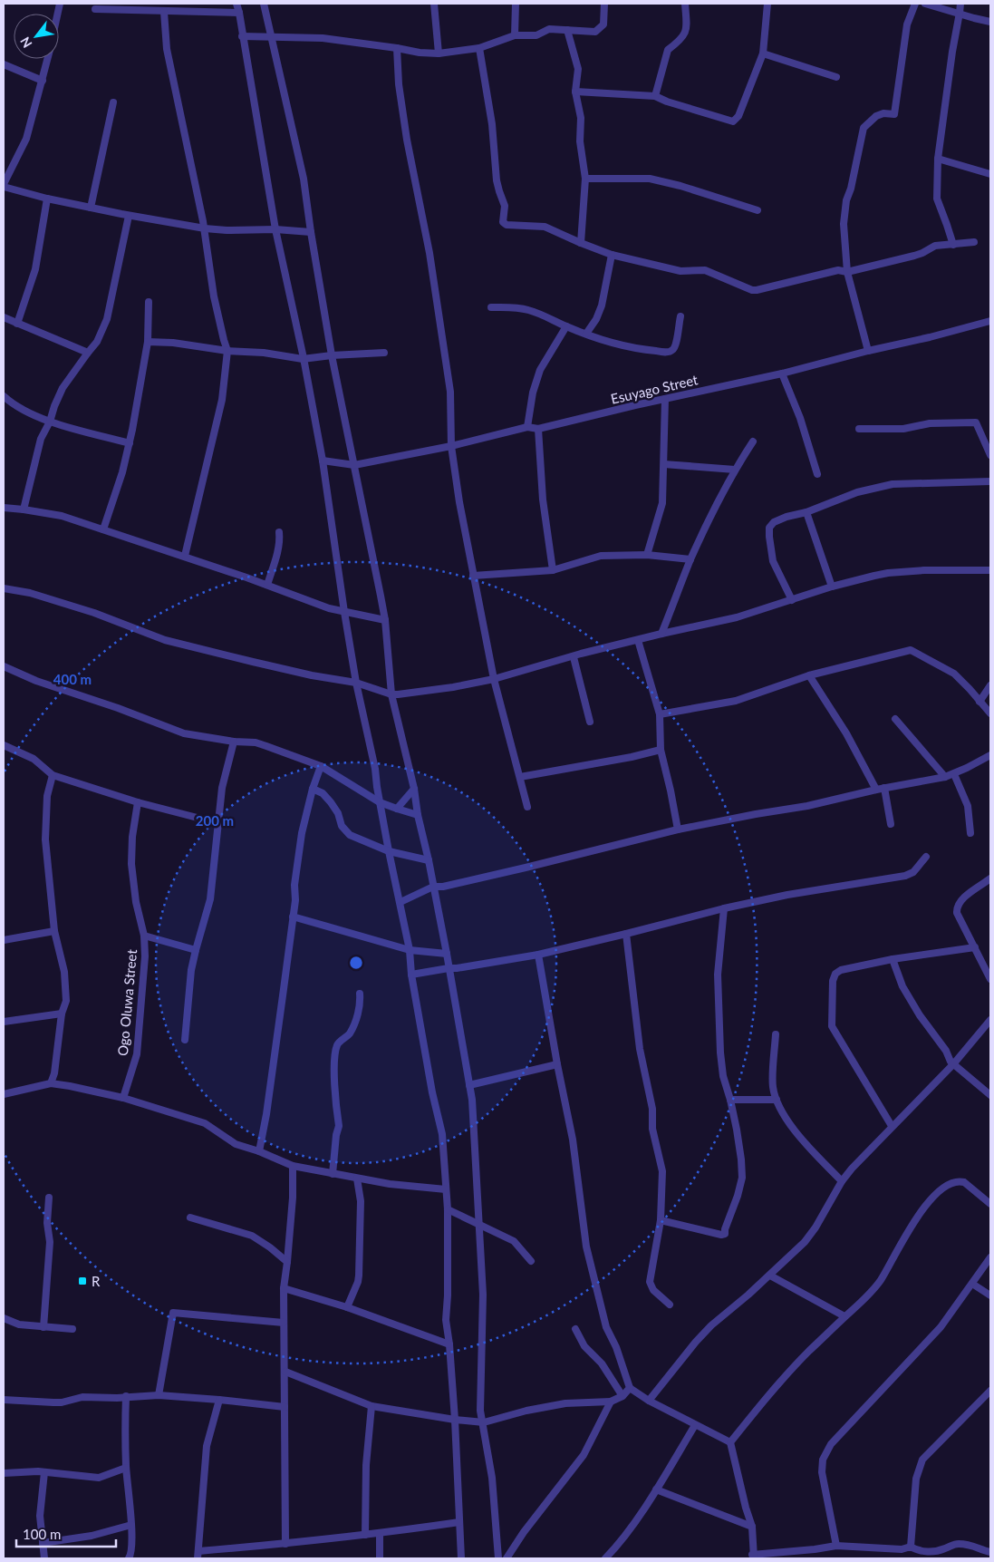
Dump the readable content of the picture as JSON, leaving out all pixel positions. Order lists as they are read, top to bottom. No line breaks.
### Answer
{"streets":{"street":["Esuyago Street","Ogo Oluwa Street"]},"places":{"transit":["R"]},"scale_bar":"100 m","north":"bottom left","rings":["400 m","200 m"]}
